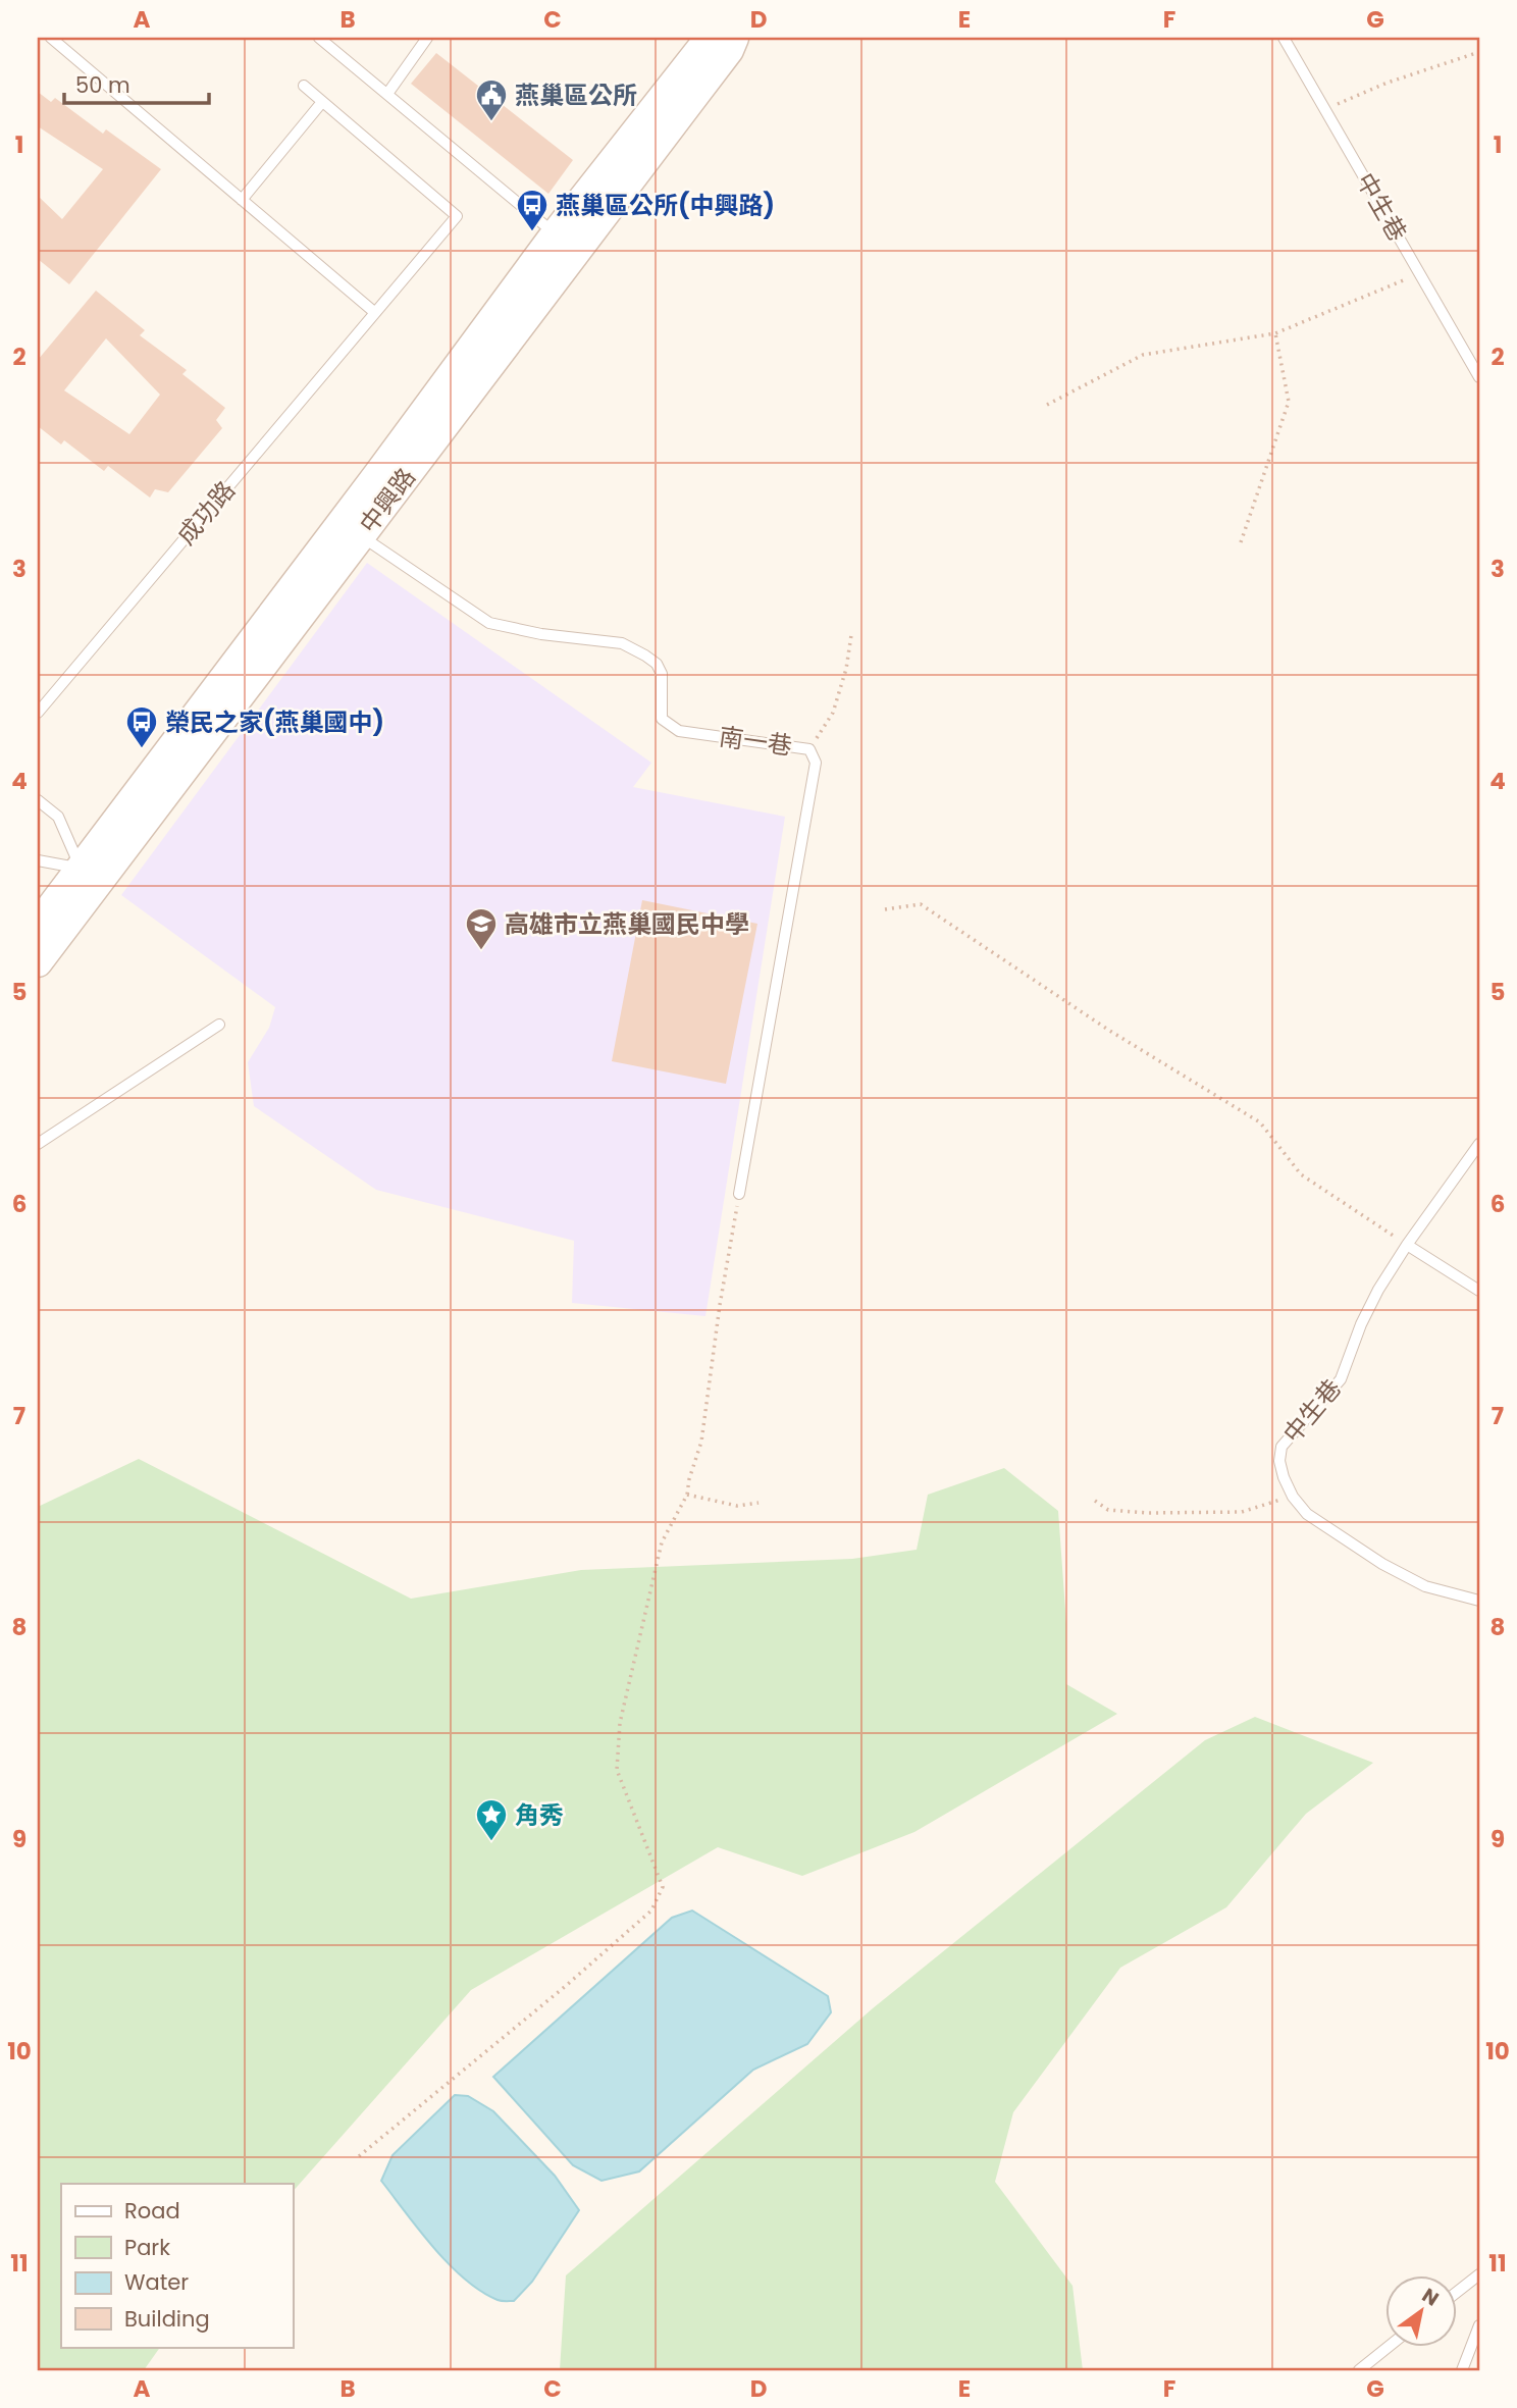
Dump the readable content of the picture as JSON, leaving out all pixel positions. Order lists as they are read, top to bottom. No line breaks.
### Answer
{"streets":{"main road":["中興路"],"lane":["中生巷","成功路","南一巷"]},"crossings":[["中興路","南一巷"]],"places":{"public building":["燕巢區公所"],"bus stop":["燕巢區公所(中興路)","榮民之家(燕巢國中)"],"school or university":["高雄市立燕巢國民中學"],"place":["角秀"]},"legend":["Road","Park","Water","Building"],"scale_bar":"50 m","north":"top right","grid":{"columns":["A","B","C","D","E","F","G"],"rows":["1","2","3","4","5","6","7","8","9","10","11"]}}
